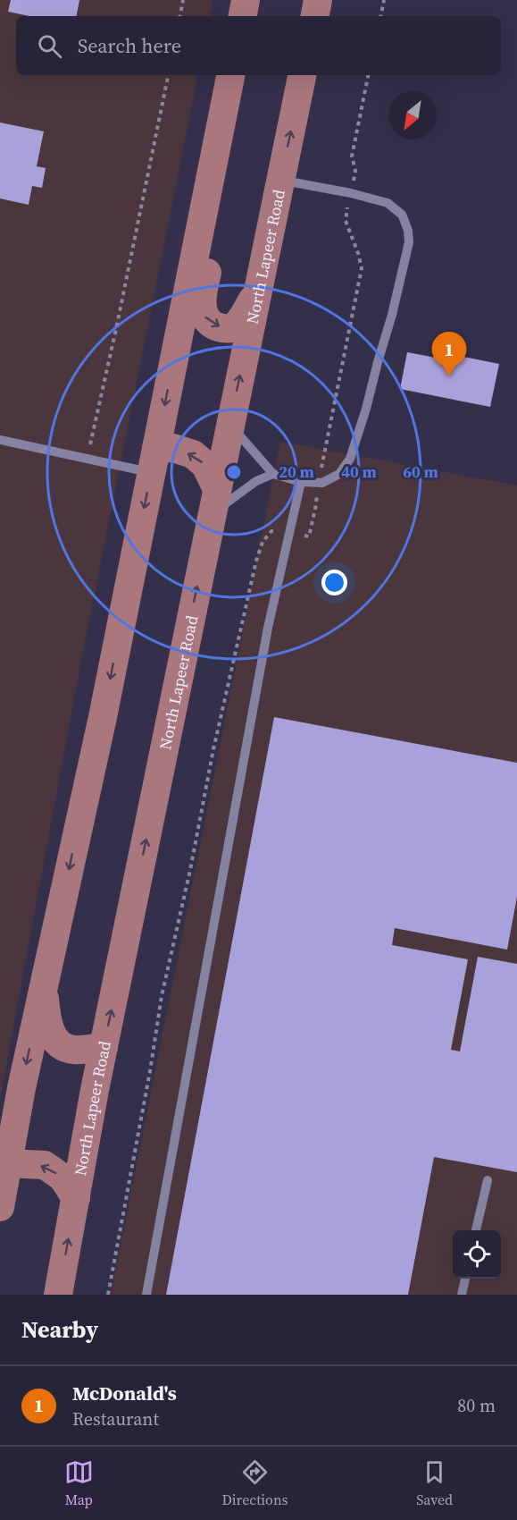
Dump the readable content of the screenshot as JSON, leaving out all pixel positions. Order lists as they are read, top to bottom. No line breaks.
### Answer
{"streets":{"main road":["North Lapeer Road"]},"north":"bottom left","page":{"search":"Search here","pins":"1","heading":"Nearby","list":[{"mark":"1","name":"McDonald's","note":"Restaurant","value":"80 m"}],"nav":["Map","Directions","Saved"]},"rings":["20 m","40 m","60 m"]}
